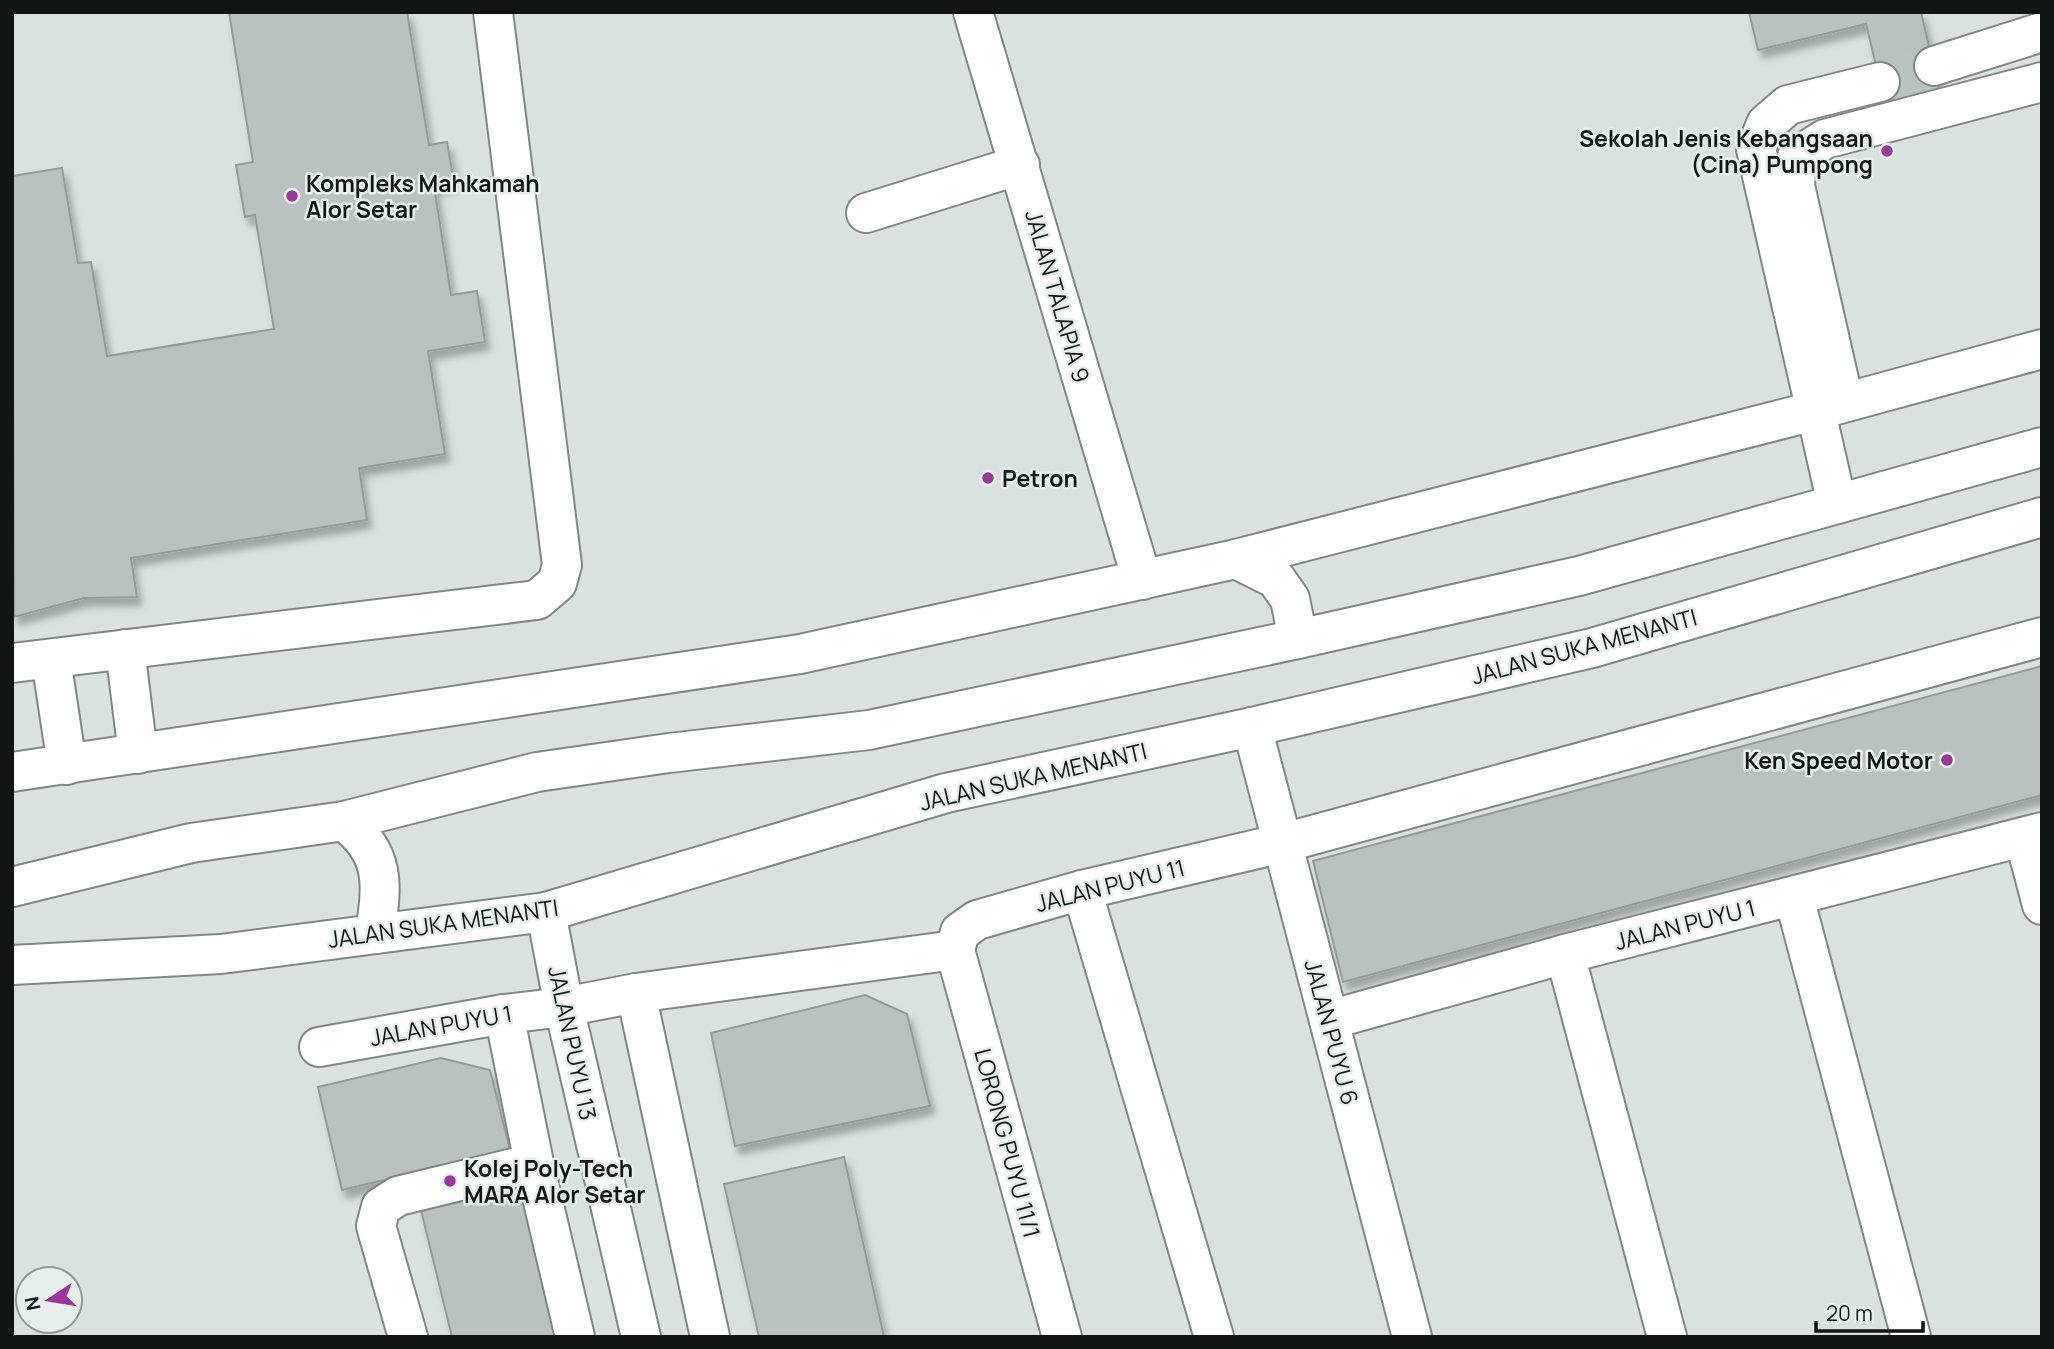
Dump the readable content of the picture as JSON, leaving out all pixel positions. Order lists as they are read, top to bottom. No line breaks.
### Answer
{"streets":{"street":["JALAN TALAPIA 9","JALAN SUKA MENANTI","JALAN PUYU 11","JALAN PUYU 1","JALAN PUYU 6","JALAN PUYU 13","LORONG PUYU 11/1"]},"crossings":[["JALAN SUKA MENANTI","JALAN PUYU 6"],["JALAN SUKA MENANTI","JALAN PUYU 13"],["JALAN PUYU 11","JALAN PUYU 1"],["JALAN PUYU 11","JALAN PUYU 6"],["JALAN PUYU 11","LORONG PUYU 11/1"],["JALAN PUYU 1","JALAN PUYU 6"],["JALAN PUYU 1","JALAN PUYU 13"],["JALAN PUYU 1","LORONG PUYU 11/1"]],"places":["Sekolah Jenis Kebangsaan (Cina) Pumpong","Kompleks Mahkamah Alor Setar","Petron","Ken Speed Motor","Kolej Poly-Tech MARA Alor Setar"],"scale_bar":"20 m","north":"left"}
